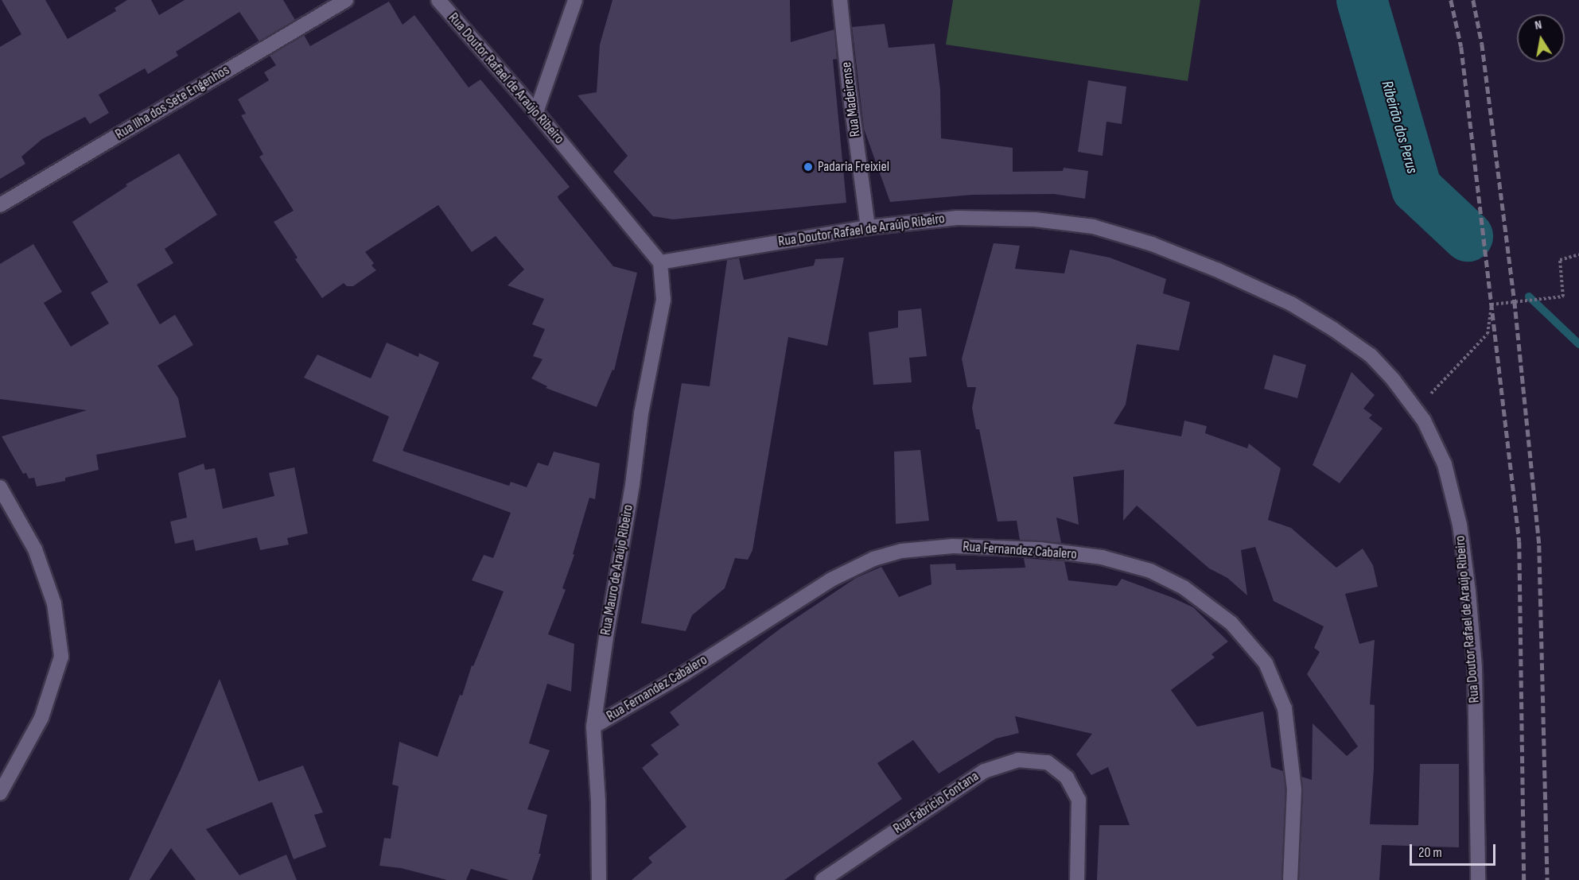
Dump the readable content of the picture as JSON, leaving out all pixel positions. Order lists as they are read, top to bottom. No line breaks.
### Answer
{"streets":{"street":["Rua Doutor Rafael de Araújo Ribeiro","Rua Madeirense","Rua Ilha dos Sete Engenhos","Rua Fernandez Cabalero","Rua Mauro de Araújo Ribeiro","Rua Fabrício Fontana"]},"crossings":[["Rua Doutor Rafael de Araújo Ribeiro","Rua Madeirense"],["Rua Doutor Rafael de Araújo Ribeiro","Rua Mauro de Araújo Ribeiro"],["Rua Fernandez Cabalero","Rua Mauro de Araújo Ribeiro"]],"water":["Ribeirão dos Perus"],"places":["Padaria Freixiel"],"scale_bar":"20 m","north":"top"}
